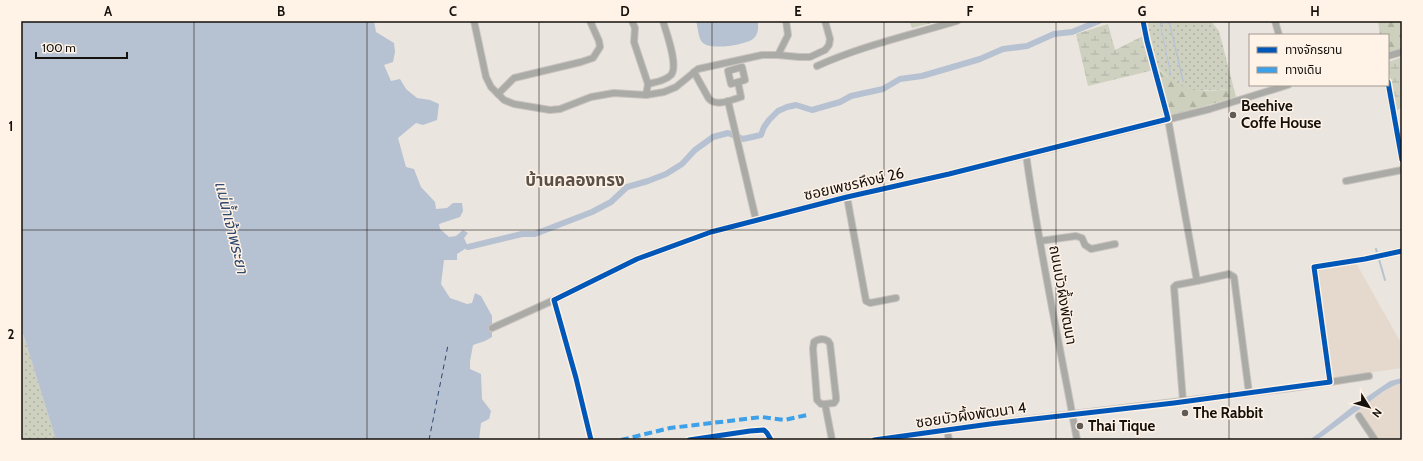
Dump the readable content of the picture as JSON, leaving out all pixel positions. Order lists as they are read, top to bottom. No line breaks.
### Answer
{"streets":{"street":["ซอยเพชรหึงษ์ 26","ถนนบัวผึ้งพัฒนา","ซอยบัวผึ้งพัฒนา 4"]},"crossings":[["ซอยเพชรหึงษ์ 26","ถนนบัวผึ้งพัฒนา"],["ถนนบัวผึ้งพัฒนา","ซอยบัวผึ้งพัฒนา 4"]],"districts":["บ้านคลองทรง"],"water":["แม่น้ำเจ้าพระยา"],"places":["Beehive Coffe House","The Rabbit","Thai Tique"],"legend":["ทางจักรยาน","ทางเดิน"],"scale_bar":"100 m","north":"bottom right","grid":{"columns":["A","B","C","D","E","F","G","H"],"rows":["1","2"]}}
